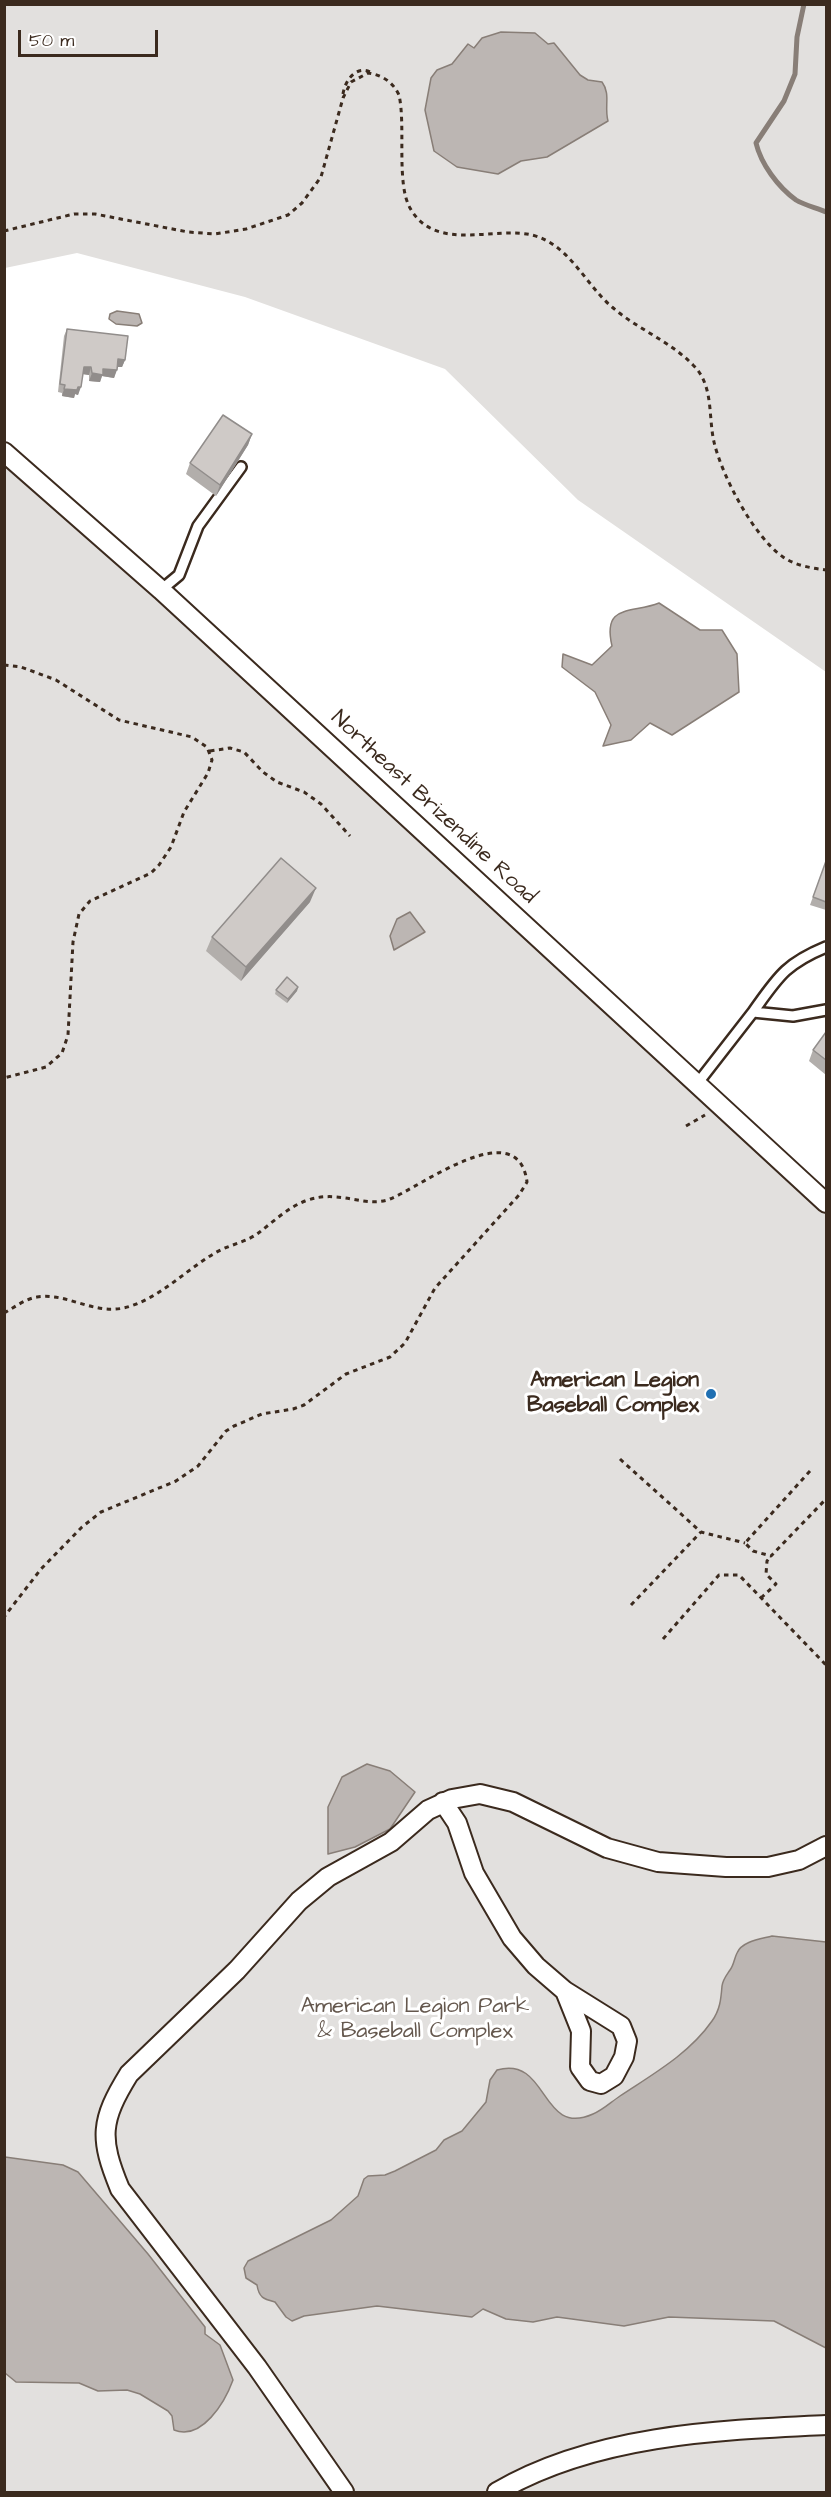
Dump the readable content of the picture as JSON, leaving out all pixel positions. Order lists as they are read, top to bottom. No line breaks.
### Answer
{"streets":{"street":["Northeast Brizendine Road"]},"parks":["American Legion Park & Baseball Complex"],"places":["American Legion Baseball Complex"],"scale_bar":"50 m"}
